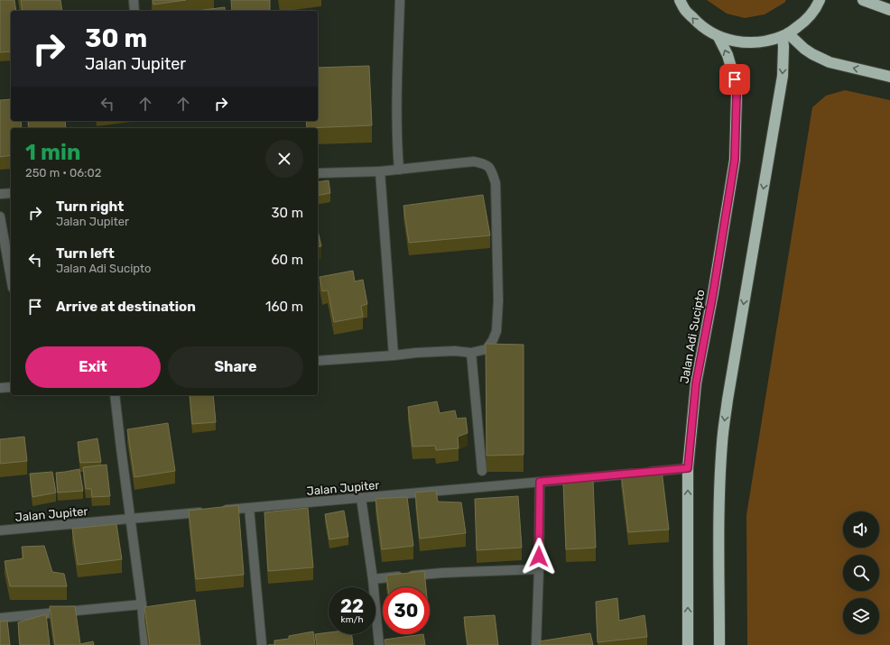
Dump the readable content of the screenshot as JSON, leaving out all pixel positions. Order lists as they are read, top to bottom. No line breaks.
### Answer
{"streets":{"highway":["Jalan Adi Sucipto"],"street":["Jalan Jupiter"]},"crossings":[["Jalan Adi Sucipto","Jalan Jupiter"]],"page":{"turn":["30 m","Jalan Jupiter"],"heading":["1 min","250 m · 06:02"],"list":[{"name":"Turn right","note":"Jalan Jupiter","value":"30 m"},{"name":"Turn left","note":"Jalan Adi Sucipto","value":"60 m"},{"name":"Arrive at destination","value":"160 m"}],"buttons":["Exit","Share"],"speed":"22 km/h","limit":"30"}}
